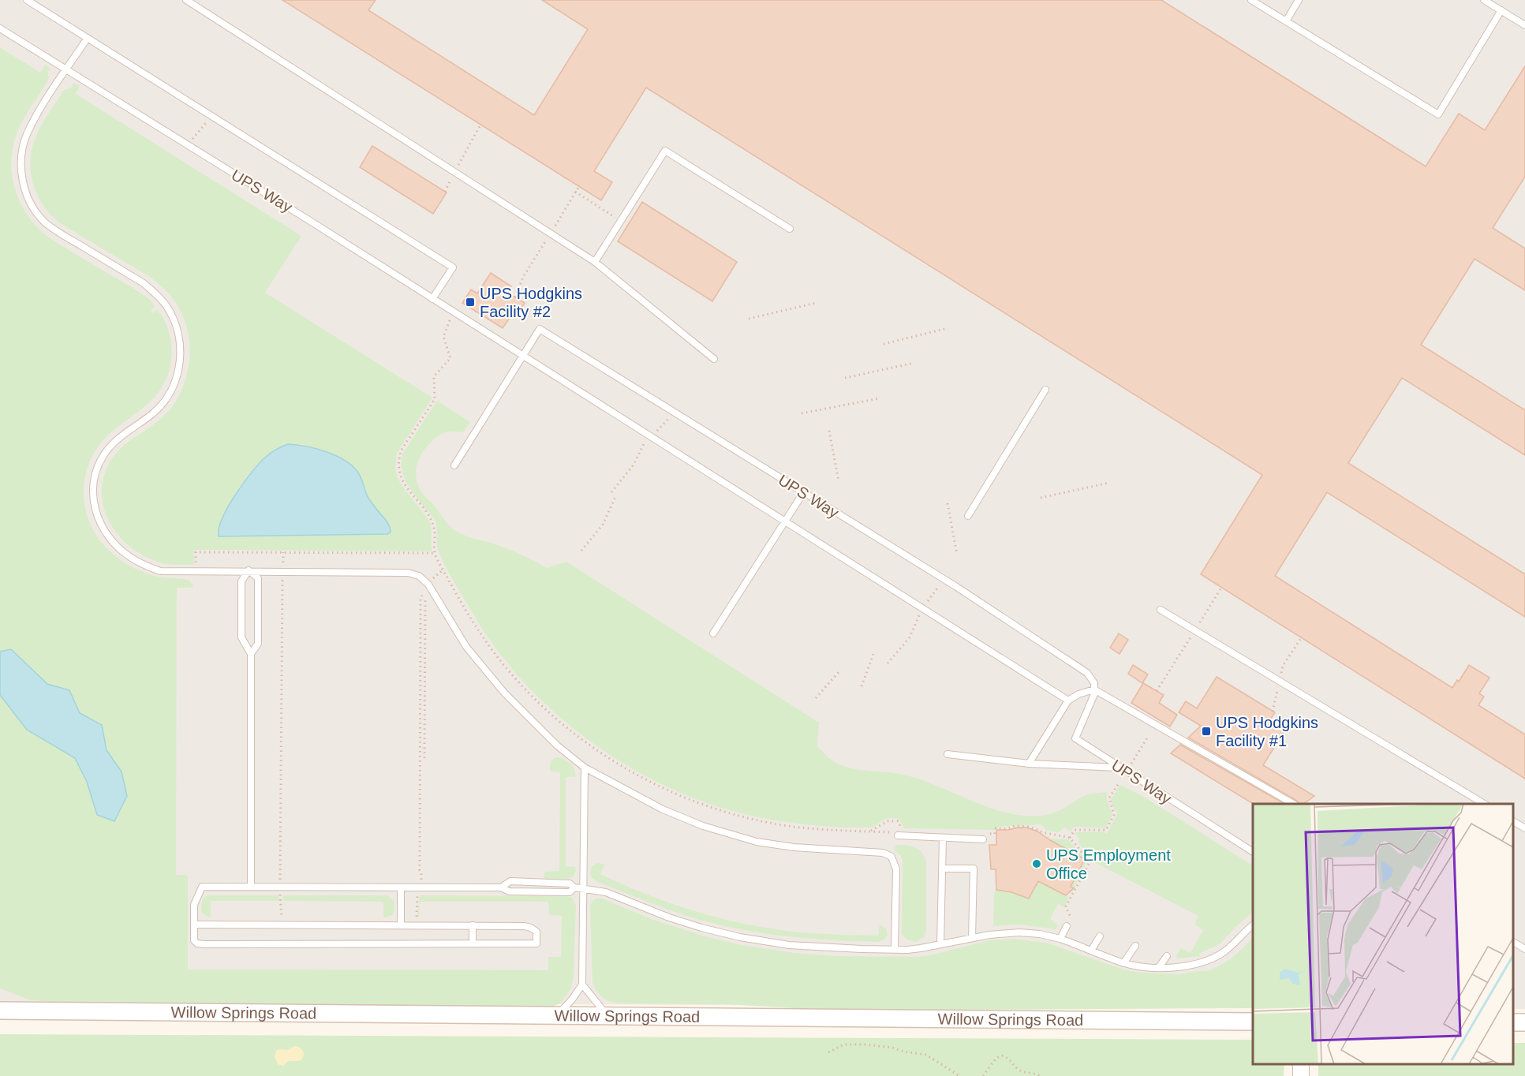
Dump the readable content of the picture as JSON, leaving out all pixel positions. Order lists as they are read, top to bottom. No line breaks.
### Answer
{"streets":{"main road":["Willow Springs Road"],"lane":["UPS Way"]},"places":{"transit":["UPS Hodgkins Facility #2","UPS Hodgkins Facility #1"],"other":["UPS Employment Office"]}}
